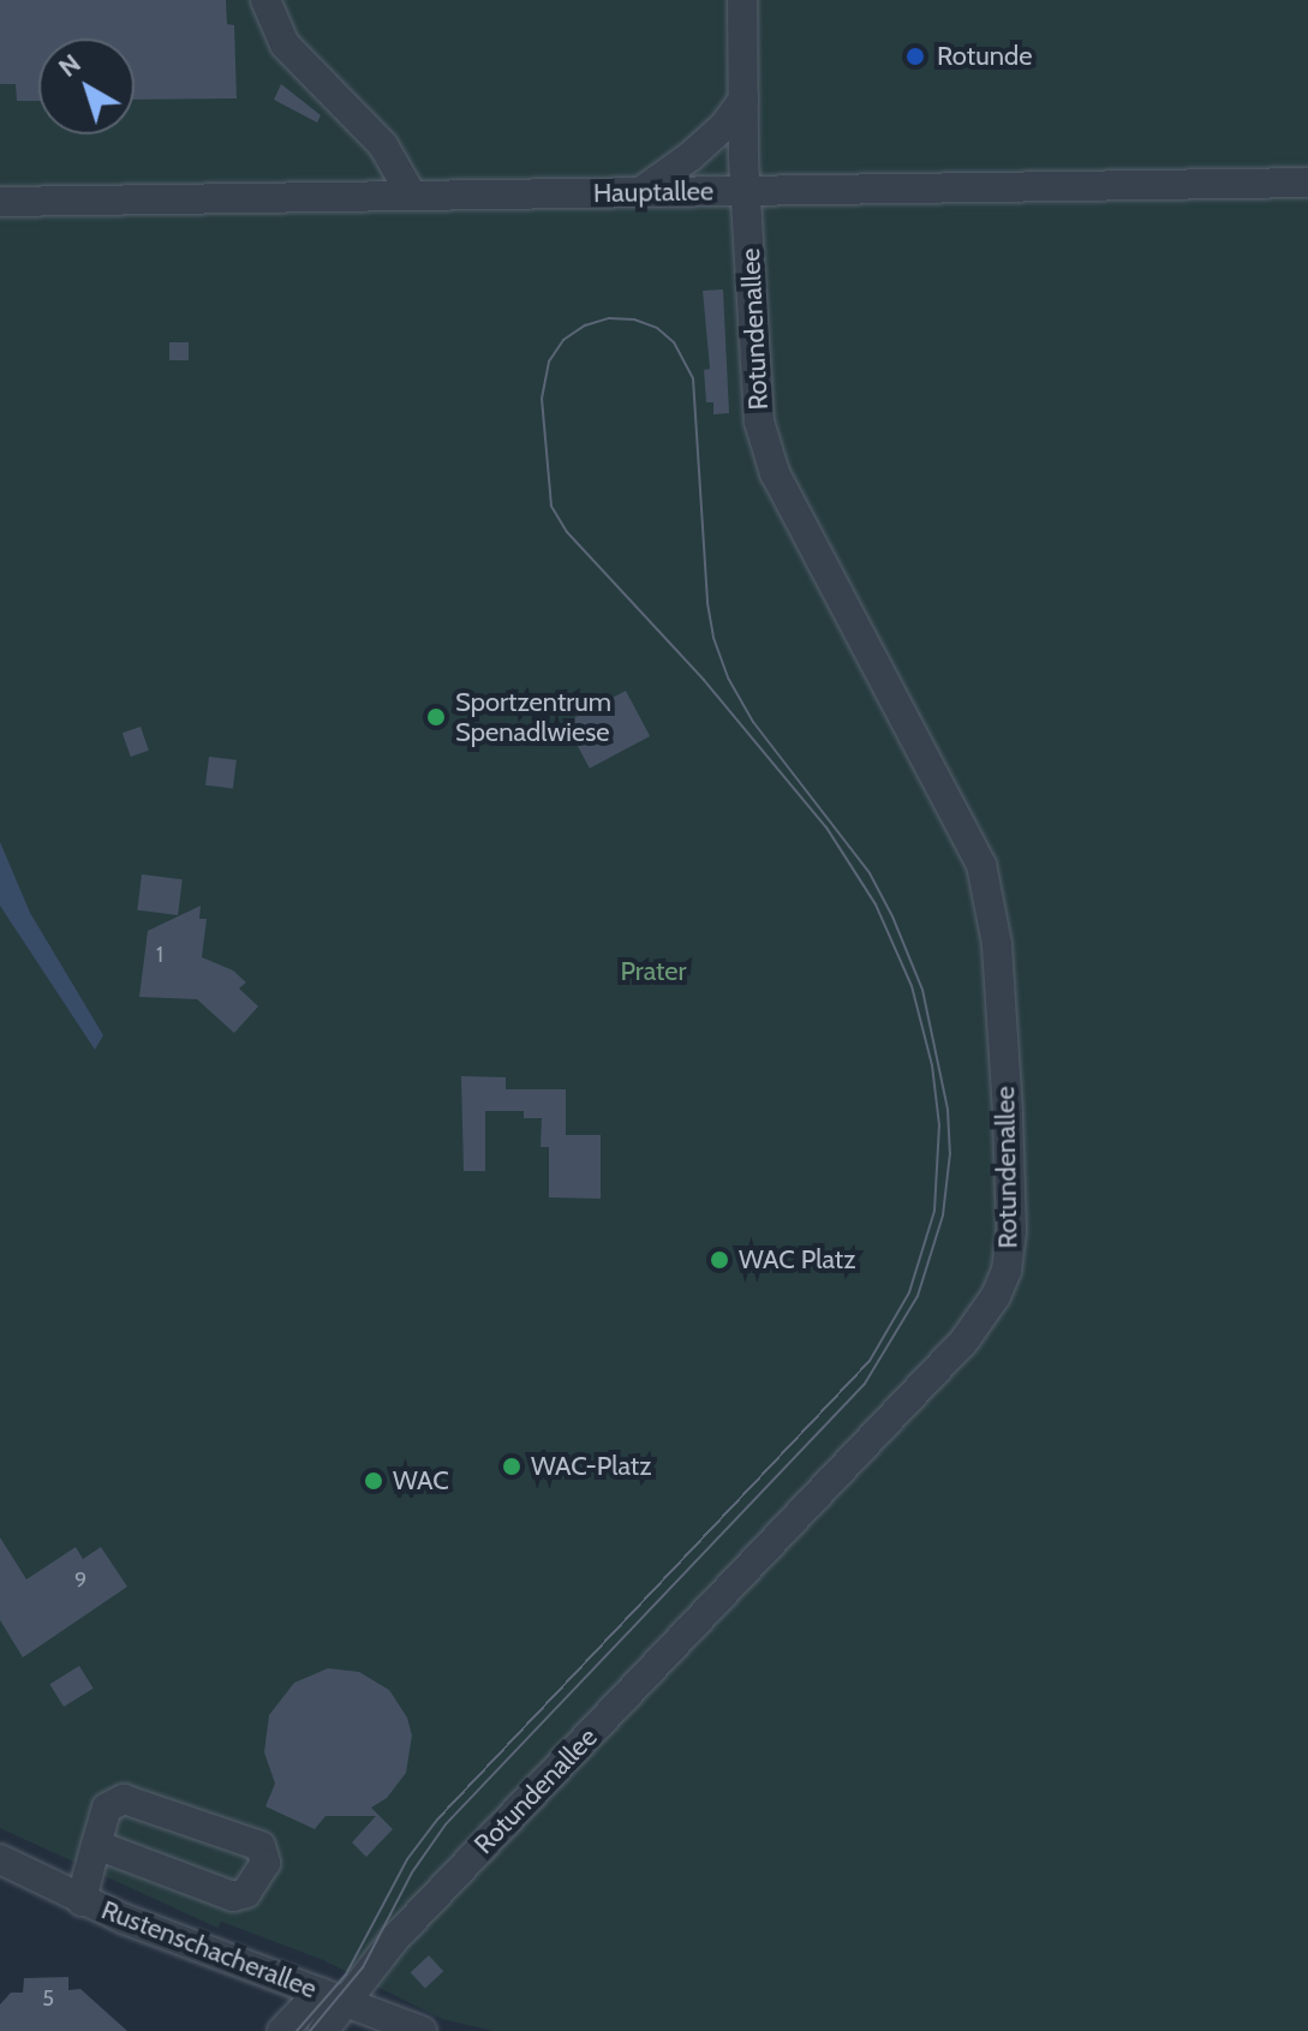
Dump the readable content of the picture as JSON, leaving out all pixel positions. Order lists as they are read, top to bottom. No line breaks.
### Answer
{"streets":{"street":["Hauptallee","Rotundenallee","Rustenschacherallee"]},"crossings":[["Hauptallee","Rotundenallee"],["Rotundenallee","Rustenschacherallee"]],"parks":["Prater"],"places":["Rotunde","Sportzentrum Spenadlwiese","WAC Platz","WAC-Platz","WAC"],"house_numbers":["1","9","5"],"north":"top left"}
